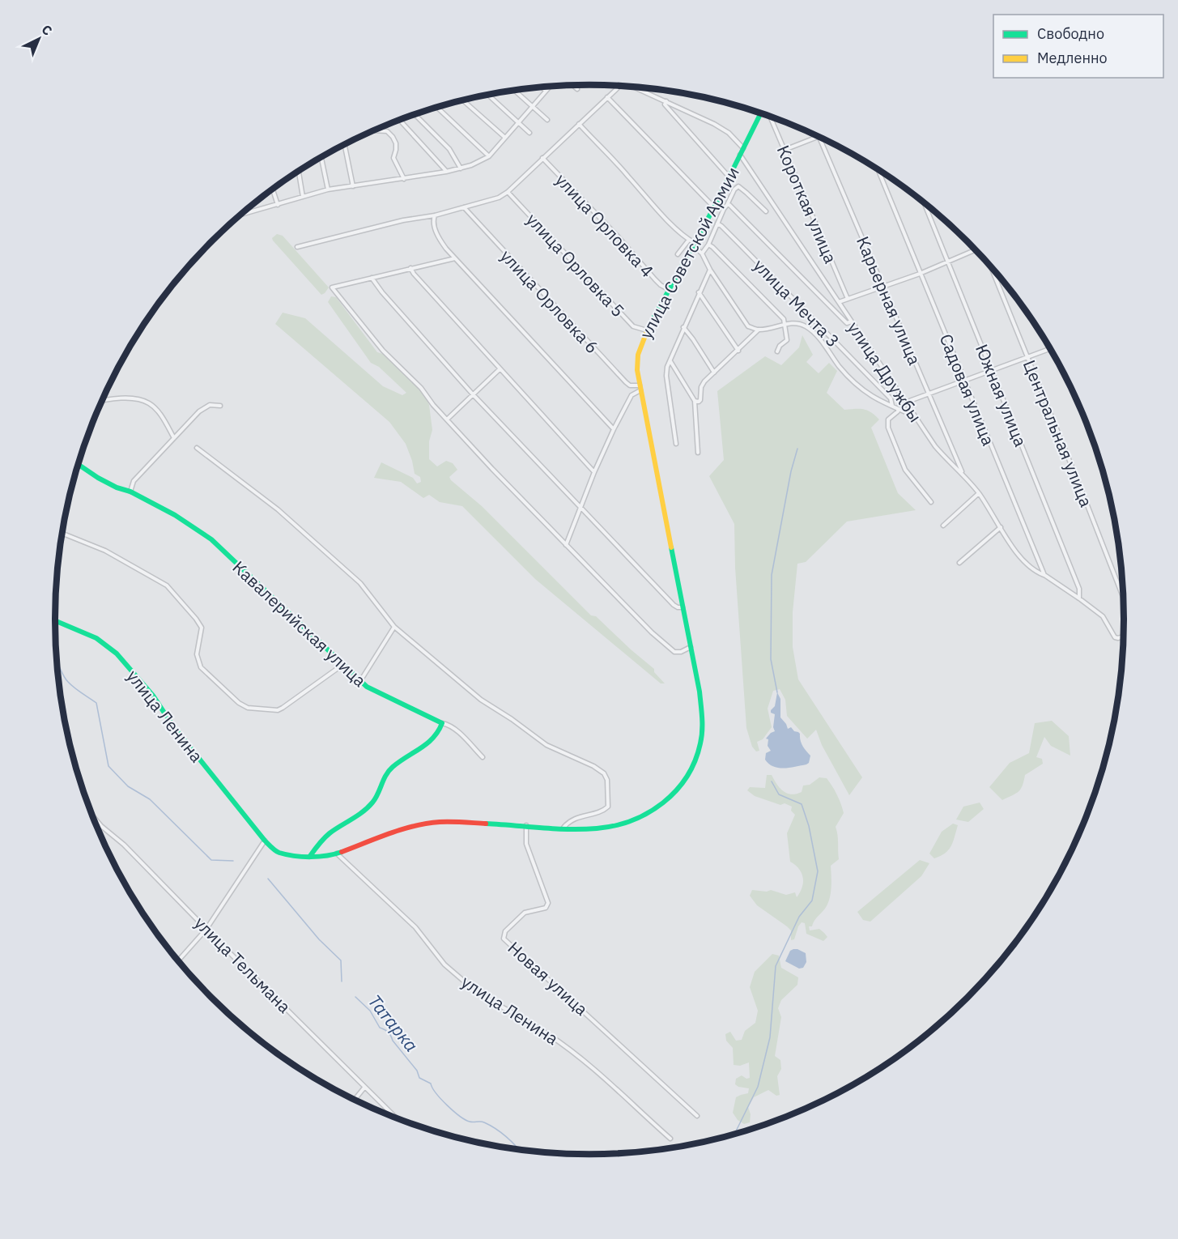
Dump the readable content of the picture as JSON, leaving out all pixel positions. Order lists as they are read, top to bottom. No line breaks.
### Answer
{"streets":{"street":["Короткая улица","улица Орловка 4","улица Советской Армии","улица Орловка 5","Карьерная улица","улица Орловка 6","улица Мечта 3","улица Дружбы","Садовая улица","Южная улица","Центральная улица","Кавалерийская улица","улица Ленина","улица Тельмана","Новая улица"]},"crossings":[["улица Орловка 4","улица Советской Армии"],["улица Советской Армии","улица Орловка 5"],["улица Советской Армии","улица Дружбы"],["улица Советской Армии","улица Ленина"],["Карьерная улица","улица Дружбы"],["улица Дружбы","Садовая улица"],["улица Ленина","Новая улица"]],"water":["Татарка"],"legend":["Свободно","Медленно"],"north":"top right"}
